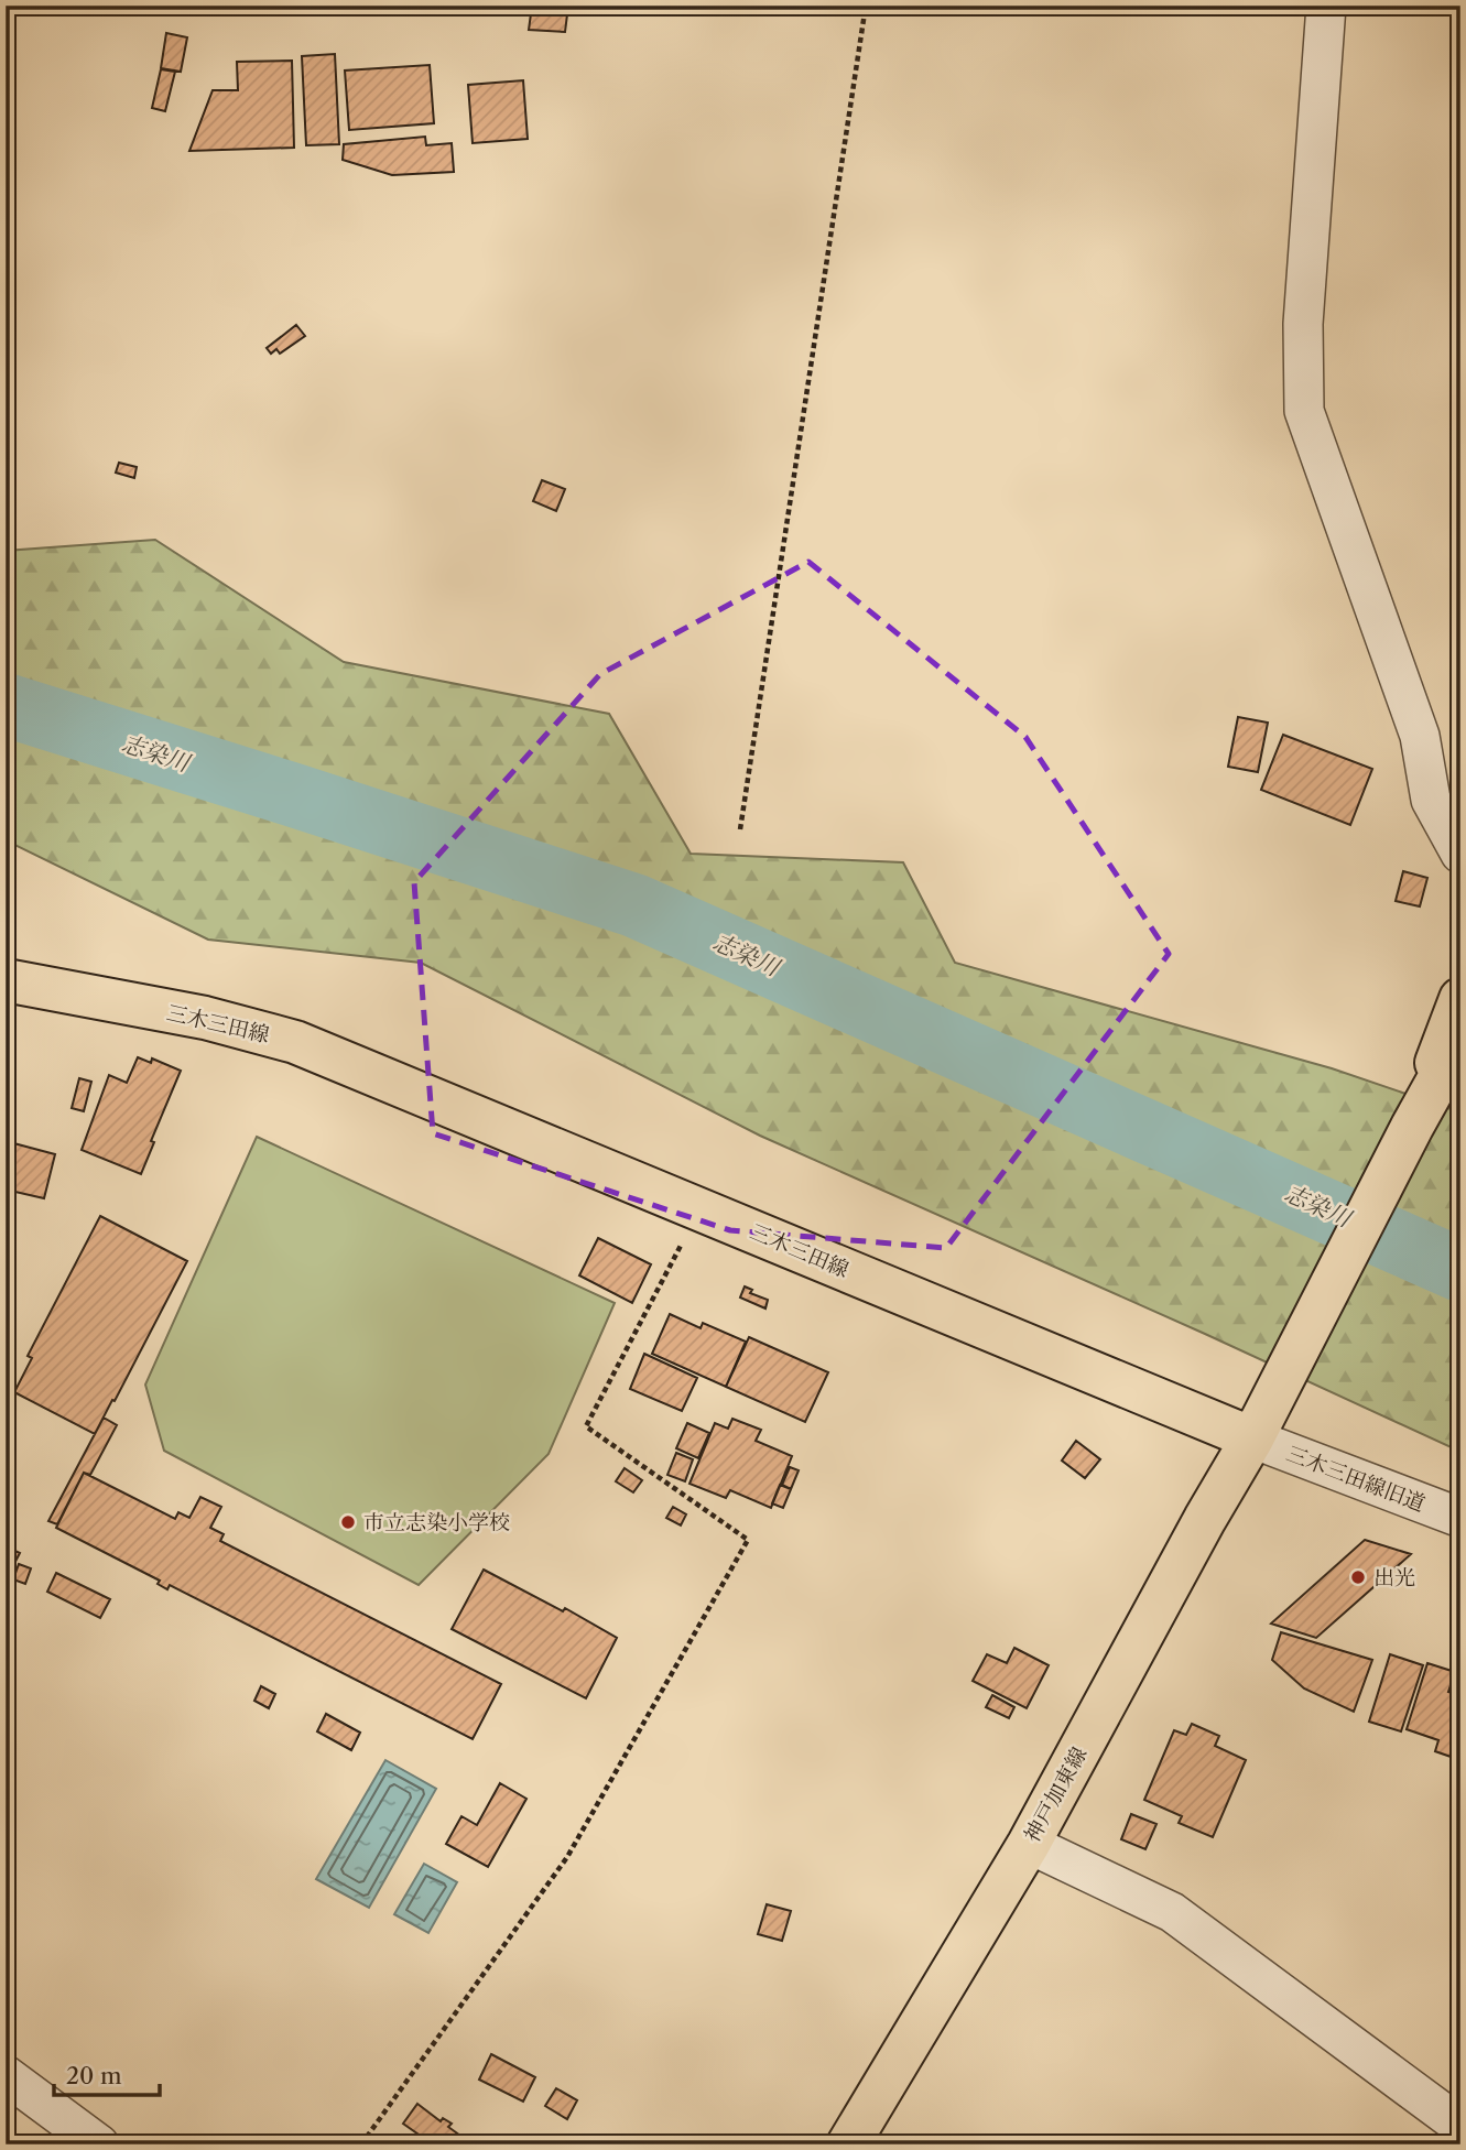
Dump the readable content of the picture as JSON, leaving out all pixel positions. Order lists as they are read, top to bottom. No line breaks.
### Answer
{"streets":{"main road":["三木三田線","神戸加東線"],"street":["三木三田線旧道"]},"crossings":[["三木三田線","三木三田線旧道"],["三木三田線","神戸加東線"],["三木三田線旧道","神戸加東線"]],"water":["志染川"],"places":["市立志染小学校","出光"],"scale_bar":"20 m"}
